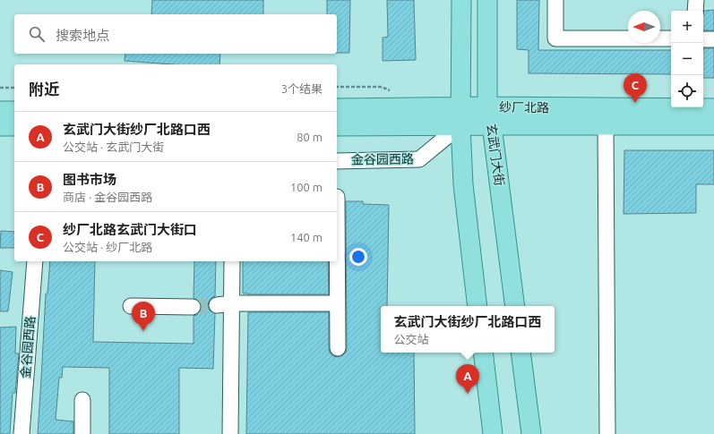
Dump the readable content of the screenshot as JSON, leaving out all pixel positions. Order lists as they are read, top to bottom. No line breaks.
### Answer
{"streets":{"main road":["纱厂北路","玄武门大街"],"street":["金谷园西路"]},"crossings":[["纱厂北路","玄武门大街"],["纱厂北路","金谷园西路"]],"north":"left","page":{"map_buttons":["+","−"],"search":"搜索地点","heading":["附近","3个结果"],"pins":["C","B","A"],"list":[{"mark":"A","name":"玄武门大街纱厂北路口西","note":"公交站 · 玄武门大街","value":"80 m"},{"mark":"B","name":"图书市场","note":"商店 · 金谷园西路","value":"100 m"},{"mark":"C","name":"纱厂北路玄武门大街口","note":"公交站 · 纱厂北路","value":"140 m"}],"popup":["玄武门大街纱厂北路口西","公交站"]}}
